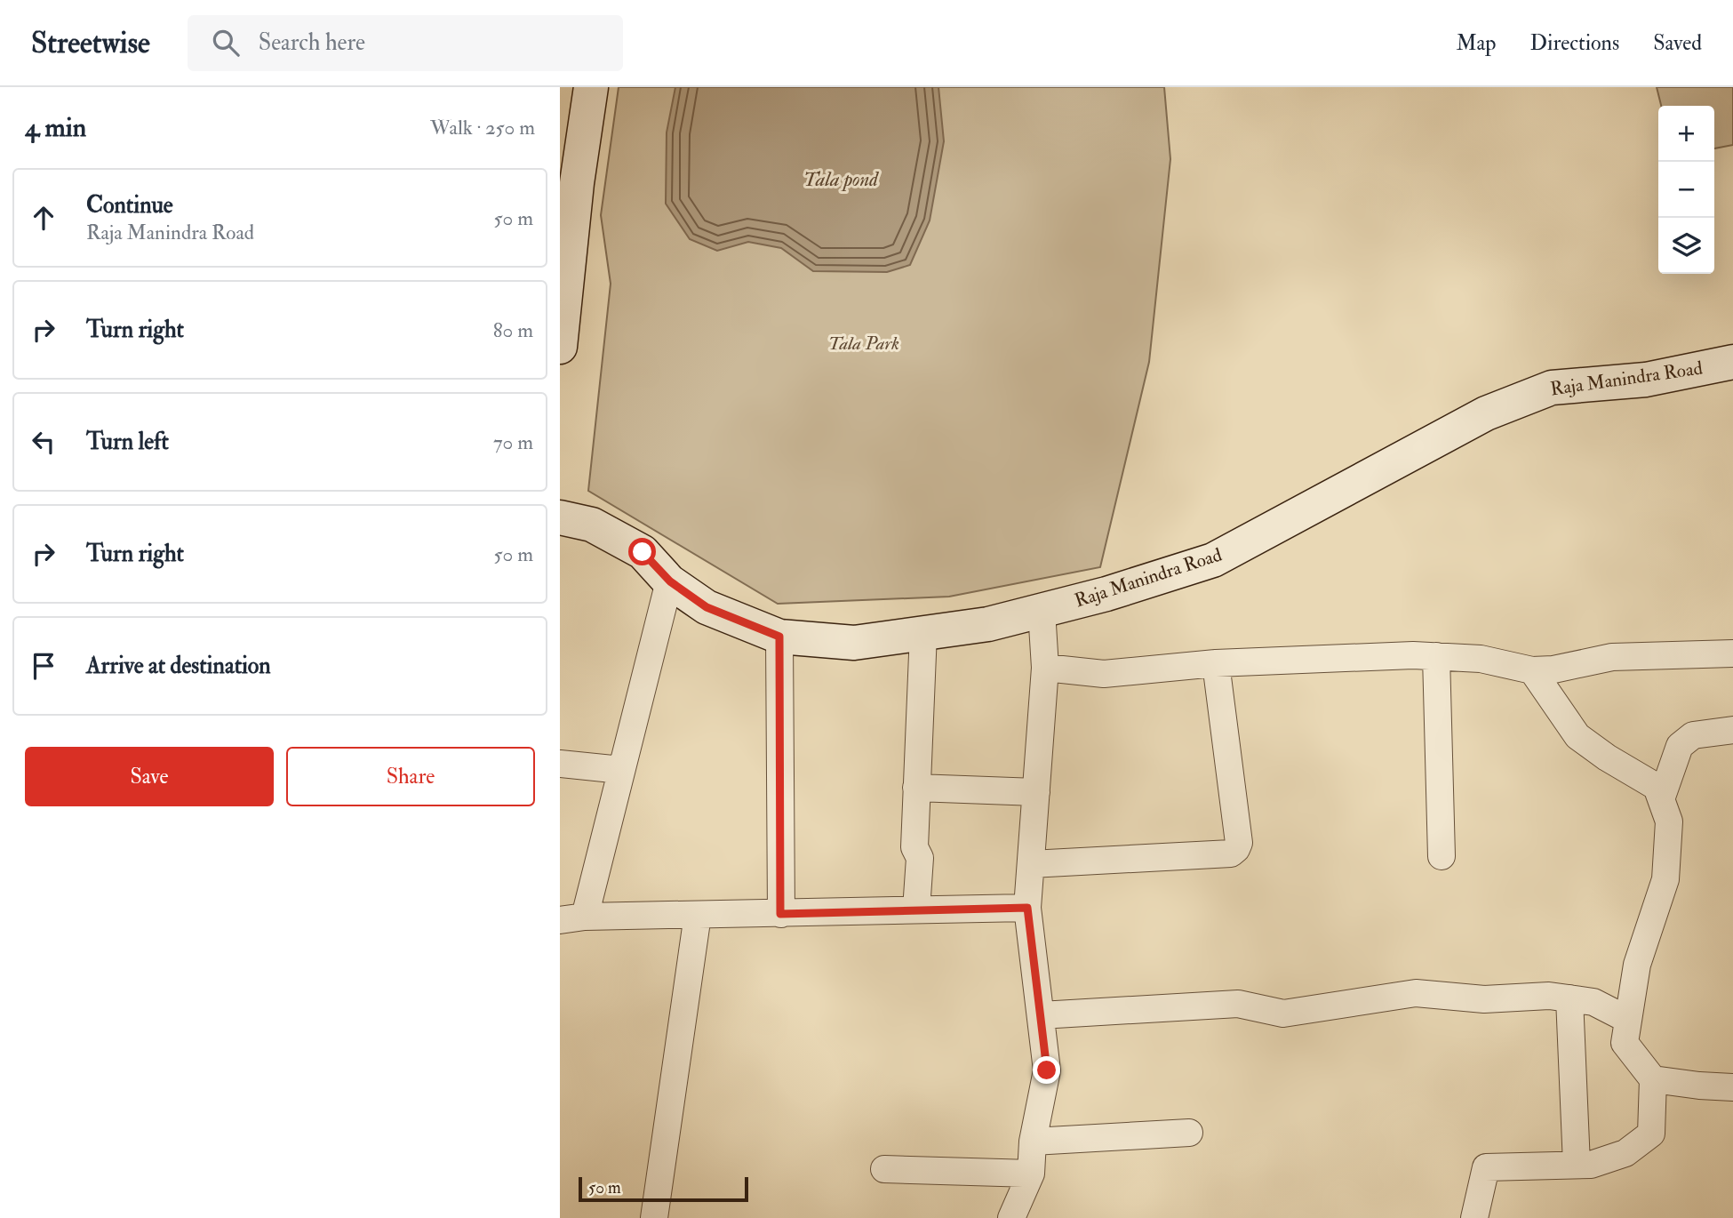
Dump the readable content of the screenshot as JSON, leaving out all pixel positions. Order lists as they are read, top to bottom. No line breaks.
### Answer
{"streets":{"street":["Raja Manindra Road"]},"water":["Tala pond"],"parks":["Tala Park"],"scale_bar":"50 m","page":{"header":"Streetwise","search":"Search here","nav":["Map","Directions","Saved"],"heading":["4 min","Walk · 250 m"],"map_buttons":["+","−"],"list":[["Continue","Raja Manindra Road","50 m"],["Turn right","80 m"],["Turn left","70 m"],["Turn right","50 m"],"Arrive at destination"],"buttons":["Save","Share"],"scale":"50 m"}}
